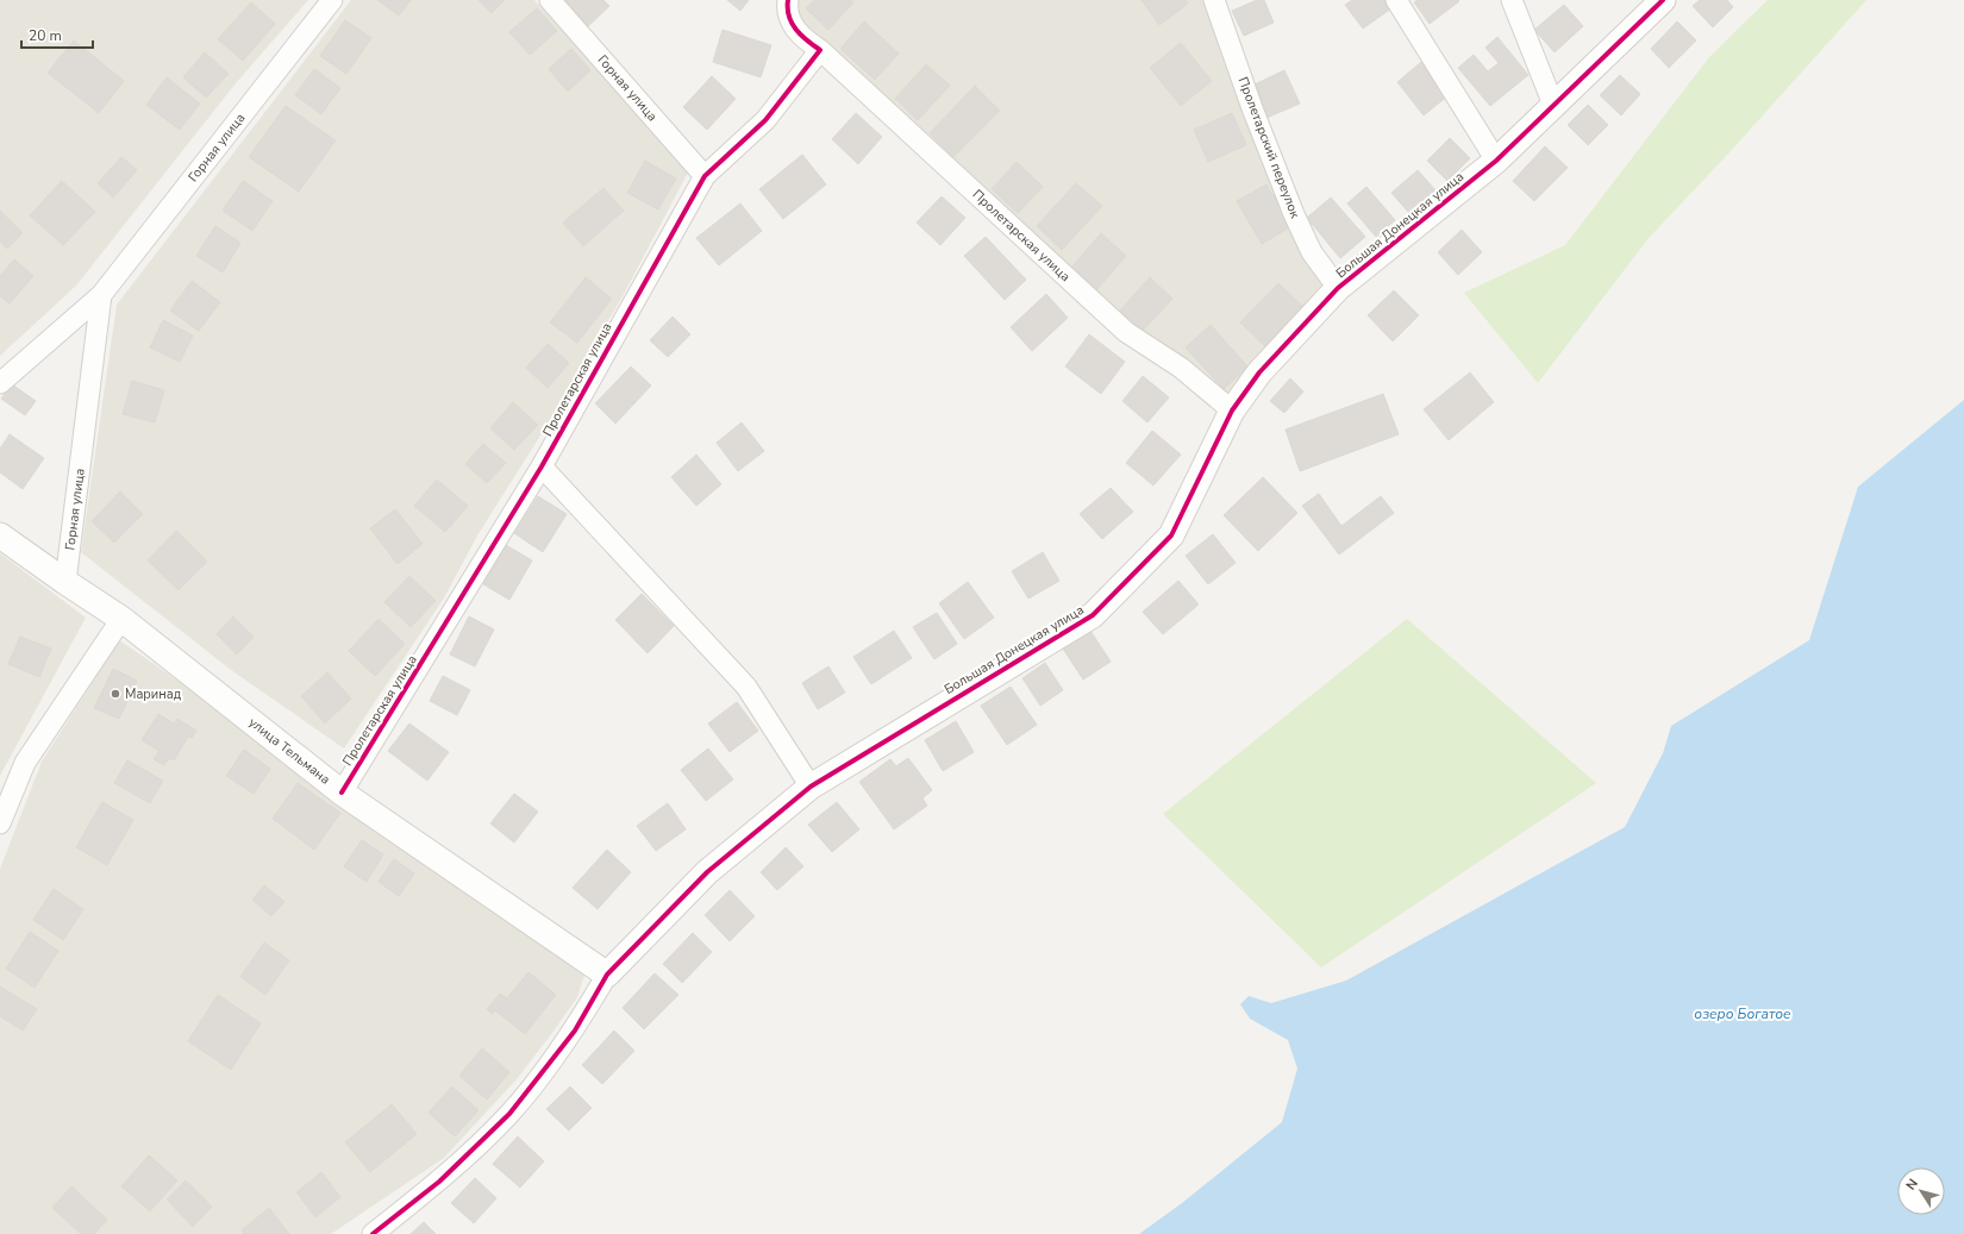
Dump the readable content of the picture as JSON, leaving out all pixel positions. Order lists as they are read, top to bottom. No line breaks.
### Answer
{"streets":{"street":["Горная улица","Пролетарский переулок","Большая Донецкая улица","Пролетарская улица","улица Тельмана"]},"crossings":[["Горная улица","Пролетарская улица"],["Горная улица","улица Тельмана"],["Пролетарский переулок","Большая Донецкая улица"],["Большая Донецкая улица","Пролетарская улица"],["Большая Донецкая улица","улица Тельмана"],["Пролетарская улица","улица Тельмана"]],"water":["озеро Богатое"],"places":["Маринад"],"scale_bar":"20 m","north":"top left"}
